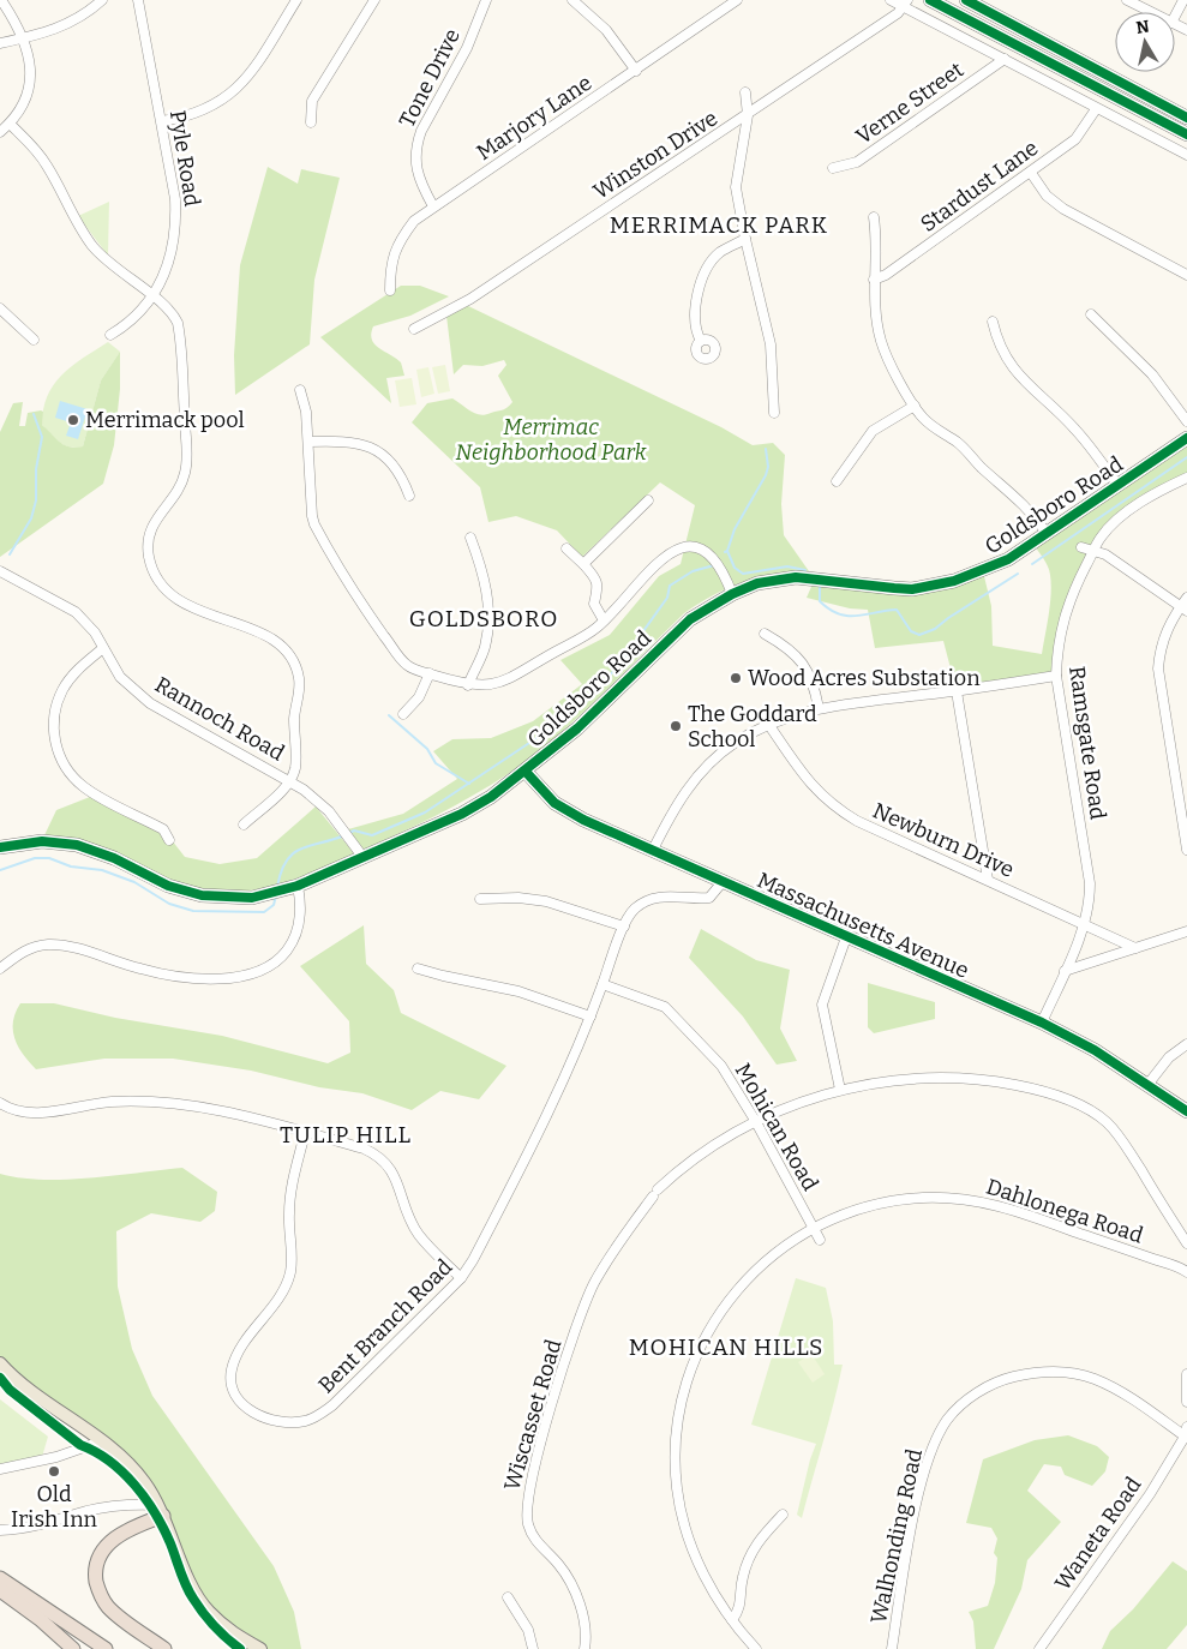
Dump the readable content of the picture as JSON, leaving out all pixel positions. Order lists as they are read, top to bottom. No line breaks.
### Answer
{"streets":{"main road":["Goldsboro Road","Massachusetts Avenue"],"street":["Tone Drive","Verne Street","Marjory Lane","Winston Drive","Pyle Road","Stardust Lane","Rannoch Road","Ramsgate Road","Newburn Drive","Mohican Road","Dahlonega Road","Bent Branch Road","Wiscasset Road","Waneta Road","Walhonding Road"]},"crossings":[["Tone Drive","Marjory Lane"],["Goldsboro Road","Rannoch Road"],["Goldsboro Road","Massachusetts Avenue"],["Ramsgate Road","Newburn Drive"],["Ramsgate Road","Massachusetts Avenue"],["Massachusetts Avenue","Bent Branch Road"],["Mohican Road","Dahlonega Road"],["Mohican Road","Bent Branch Road"],["Mohican Road","Wiscasset Road"],["Waneta Road","Walhonding Road"]],"districts":["MERRIMACK PARK","GOLDSBORO","TULIP HILL","MOHICAN HILLS"],"parks":["Merrimac Neighborhood Park"],"places":["Merrimack pool","Wood Acres Substation","The Goddard School","Old Irish Inn"],"north":"top"}
